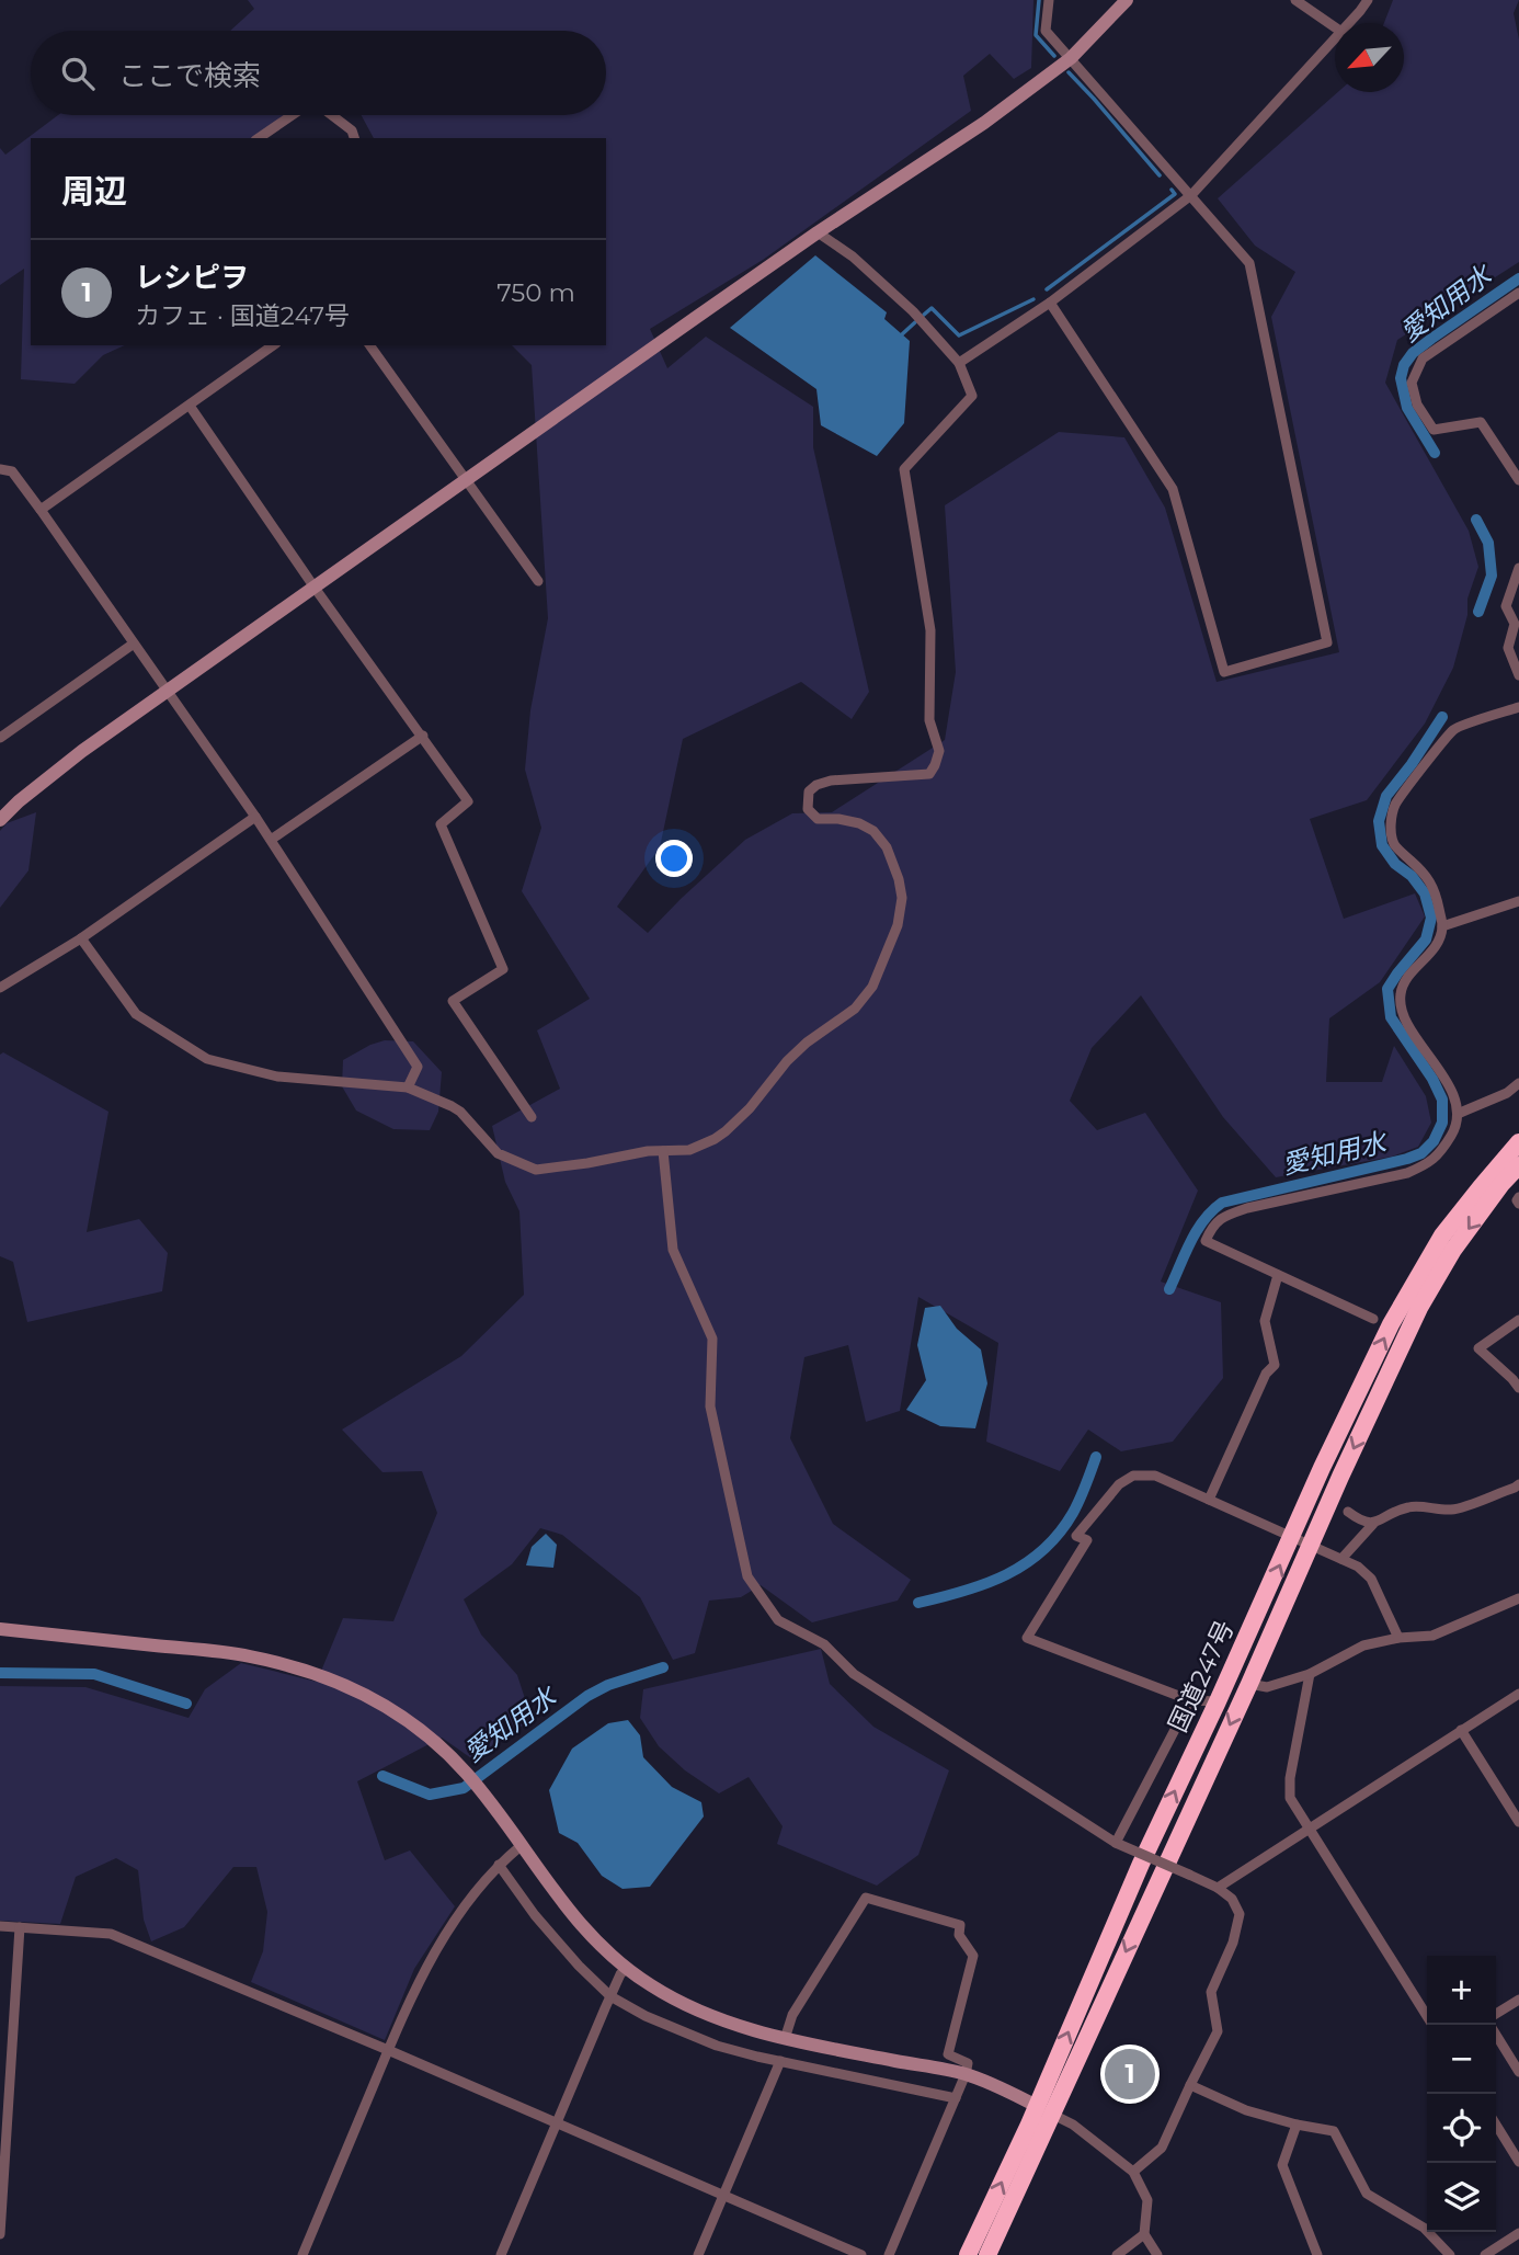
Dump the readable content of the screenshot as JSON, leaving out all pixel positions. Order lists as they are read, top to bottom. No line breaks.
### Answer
{"streets":{"highway":["国道247号"]},"water":["愛知用水"],"north":"bottom left","page":{"search":"ここで検索","heading":"周辺","list":[{"mark":"1","name":"レシピヲ","note":"カフェ · 国道247号","value":"750 m"}],"map_buttons":["+","−"],"pins":"1"}}
